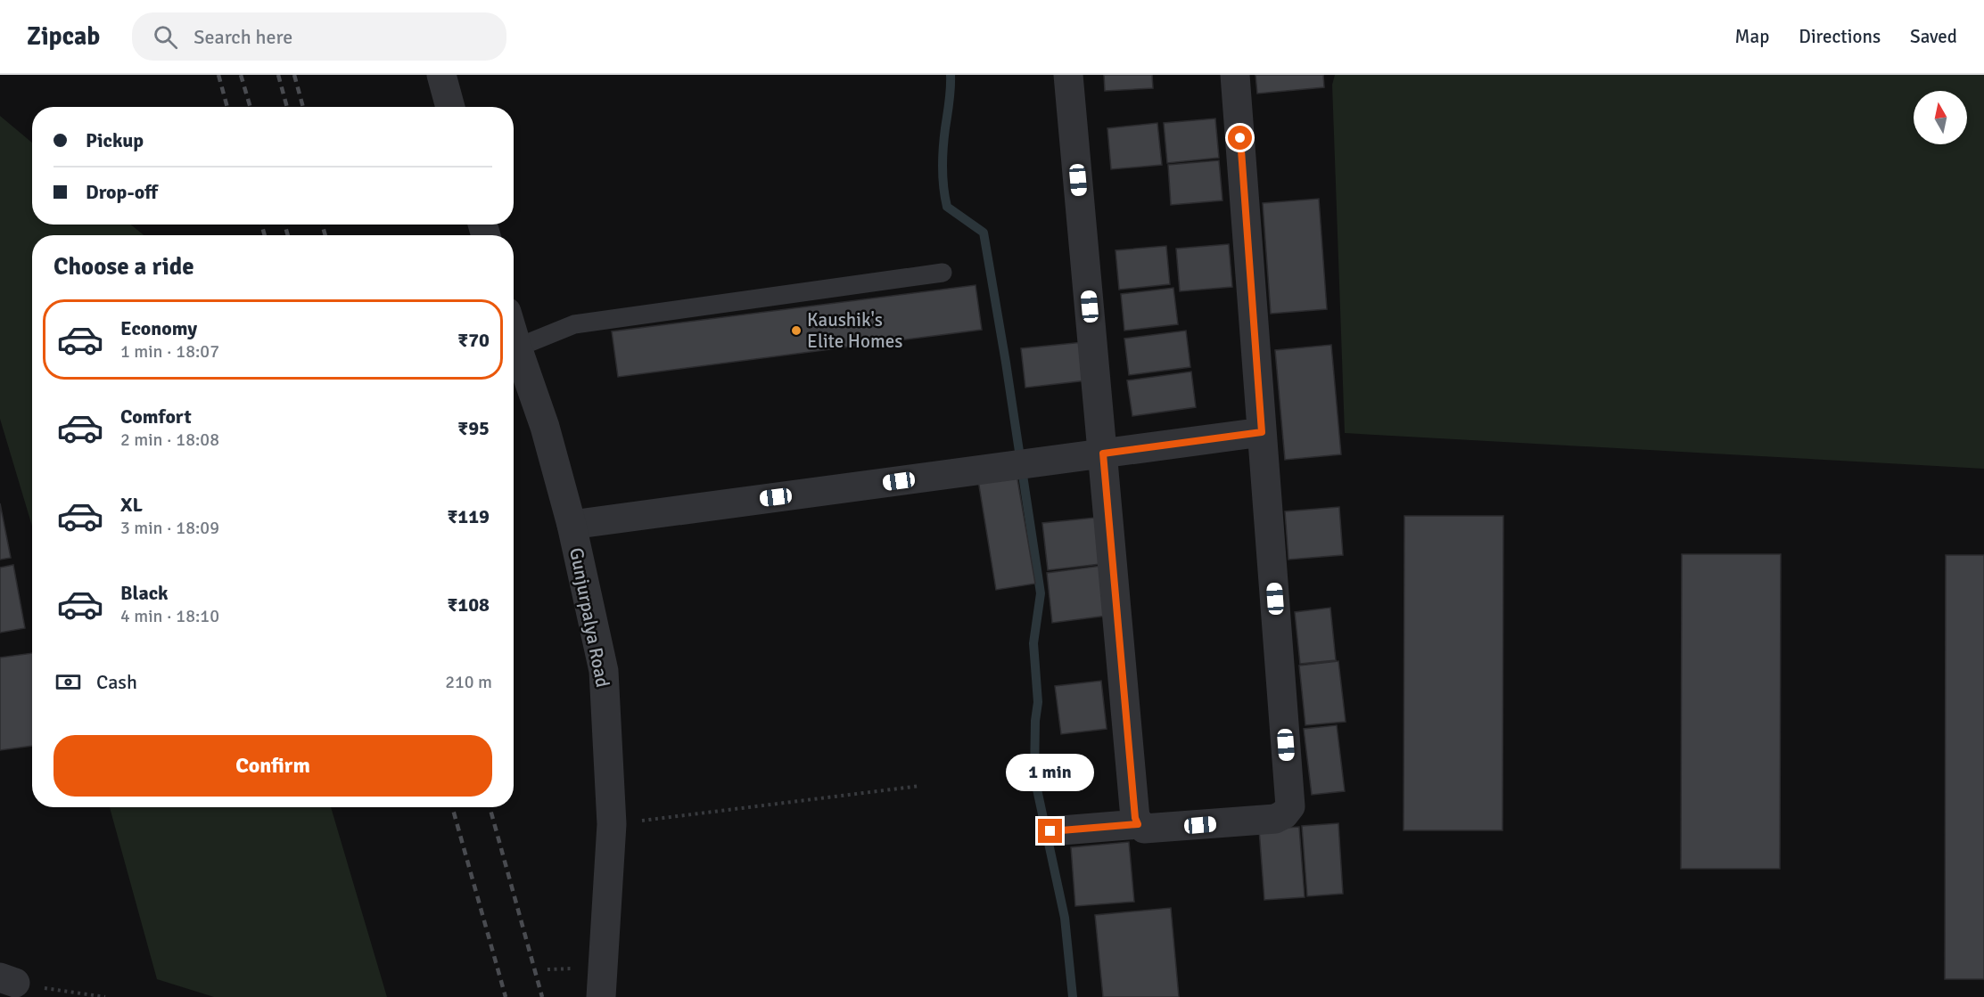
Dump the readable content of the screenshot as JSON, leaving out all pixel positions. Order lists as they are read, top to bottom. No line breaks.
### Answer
{"streets":{"street":["Gunjurpalya Road"]},"places":["Kaushik's Elite Homes"],"north":"top","page":{"header":"Zipcab","search":"Search here","nav":["Map","Directions","Saved"],"banner":["Pickup","Drop-off"],"heading":"Choose a ride","list":[{"name":"Economy","note":"1 min · 18:07","value":"₹70"},{"name":"Comfort","note":"2 min · 18:08","value":"₹95"},{"name":"XL","note":"3 min · 18:09","value":"₹119"},{"name":"Black","note":"4 min · 18:10","value":"₹108"}],"pay":["Cash","210 m"],"buttons":"Confirm","bubble":"1 min"}}
